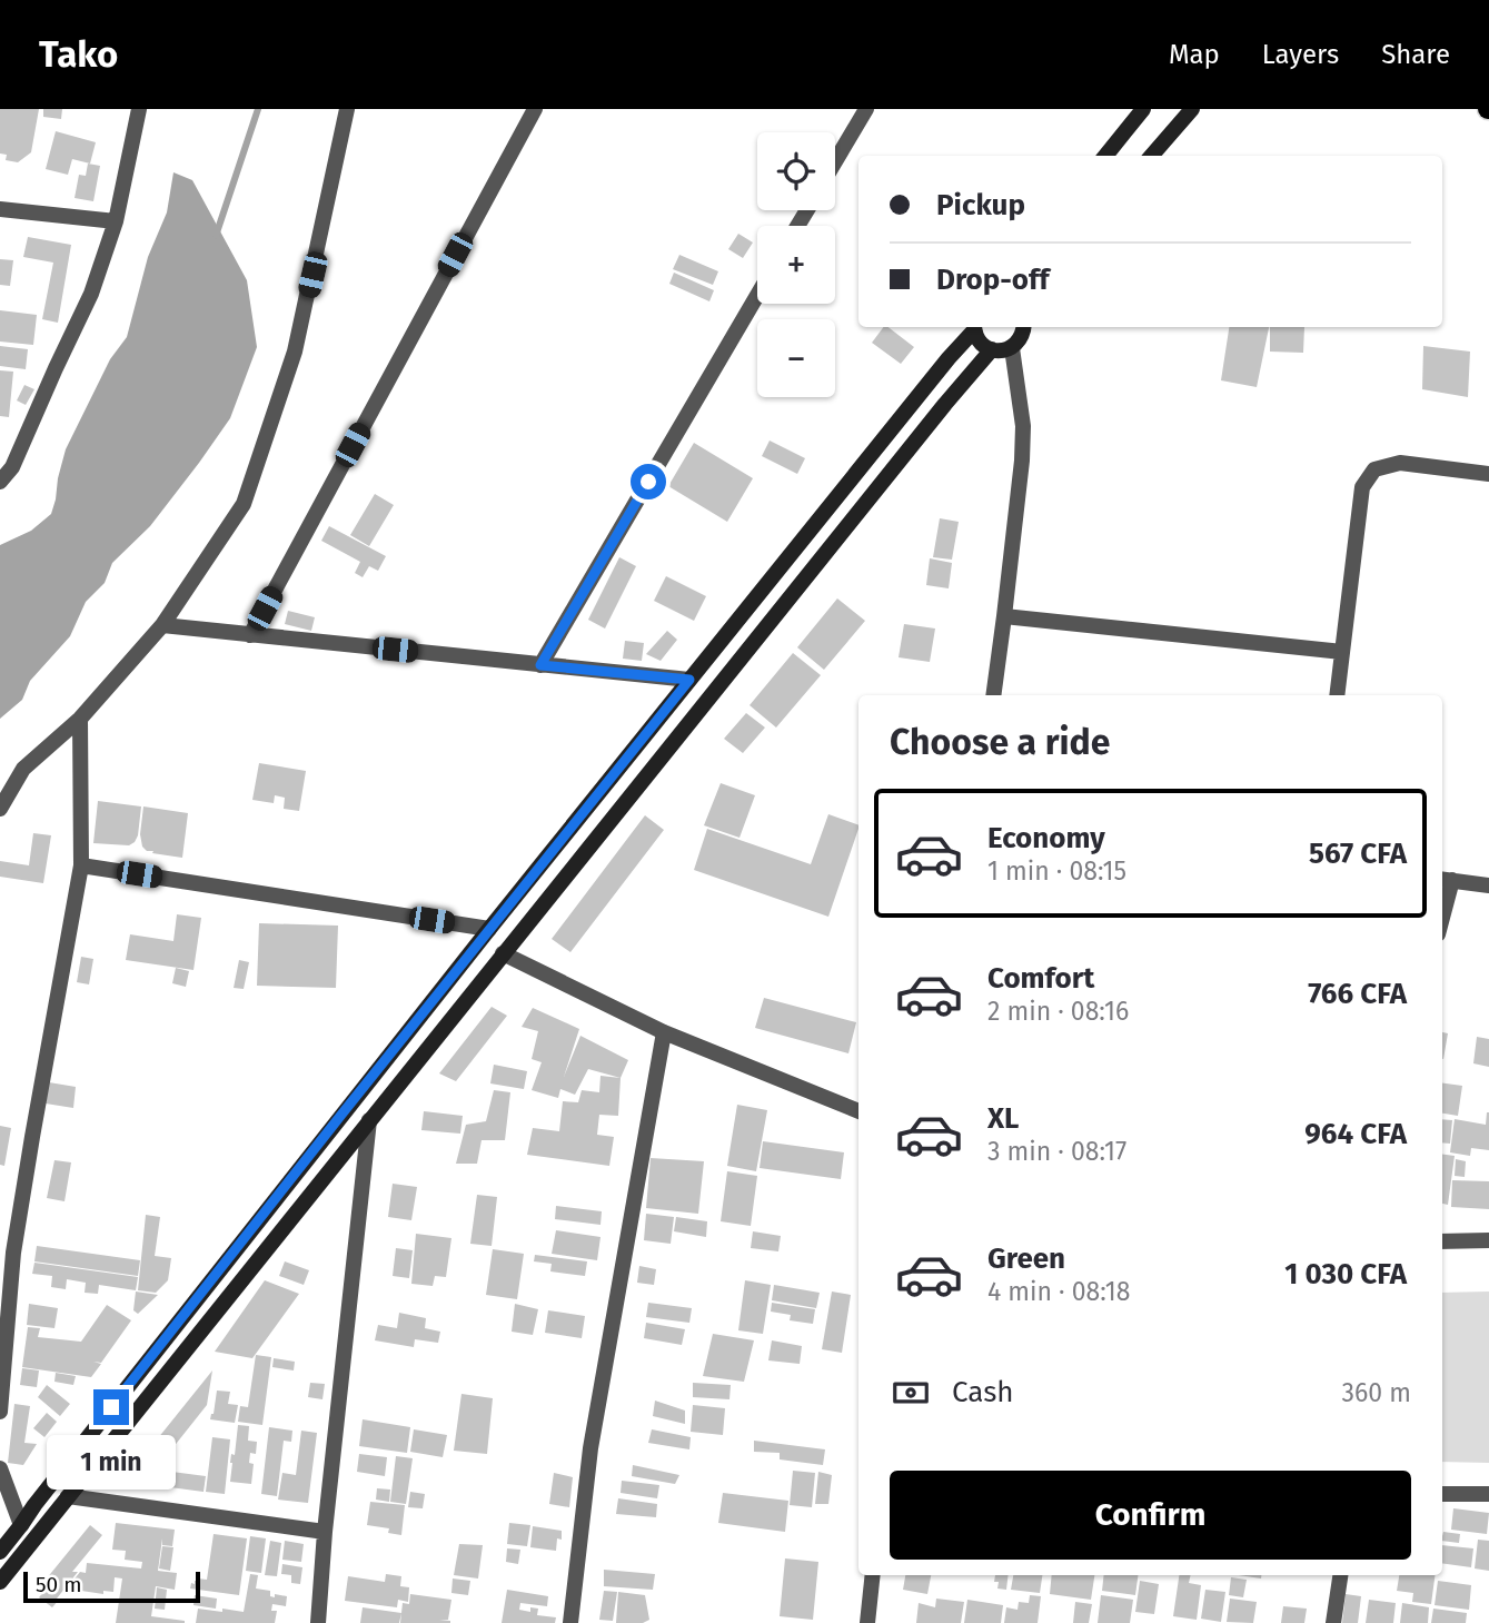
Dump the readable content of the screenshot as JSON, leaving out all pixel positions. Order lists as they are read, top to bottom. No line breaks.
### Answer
{"scale_bar":"50 m","page":{"header":"Tako","nav":["Map","Layers","Share"],"map_buttons":["+","−"],"banner":["Pickup","Drop-off"],"heading":"Choose a ride","list":[{"name":"Economy","note":"1 min · 08:15","value":"567 CFA"},{"name":"Comfort","note":"2 min · 08:16","value":"766 CFA"},{"name":"XL","note":"3 min · 08:17","value":"964 CFA"},{"name":"Green","note":"4 min · 08:18","value":"1 030 CFA"}],"pay":["Cash","360 m"],"bubble":"1 min","buttons":"Confirm","scale":"50 m"}}
